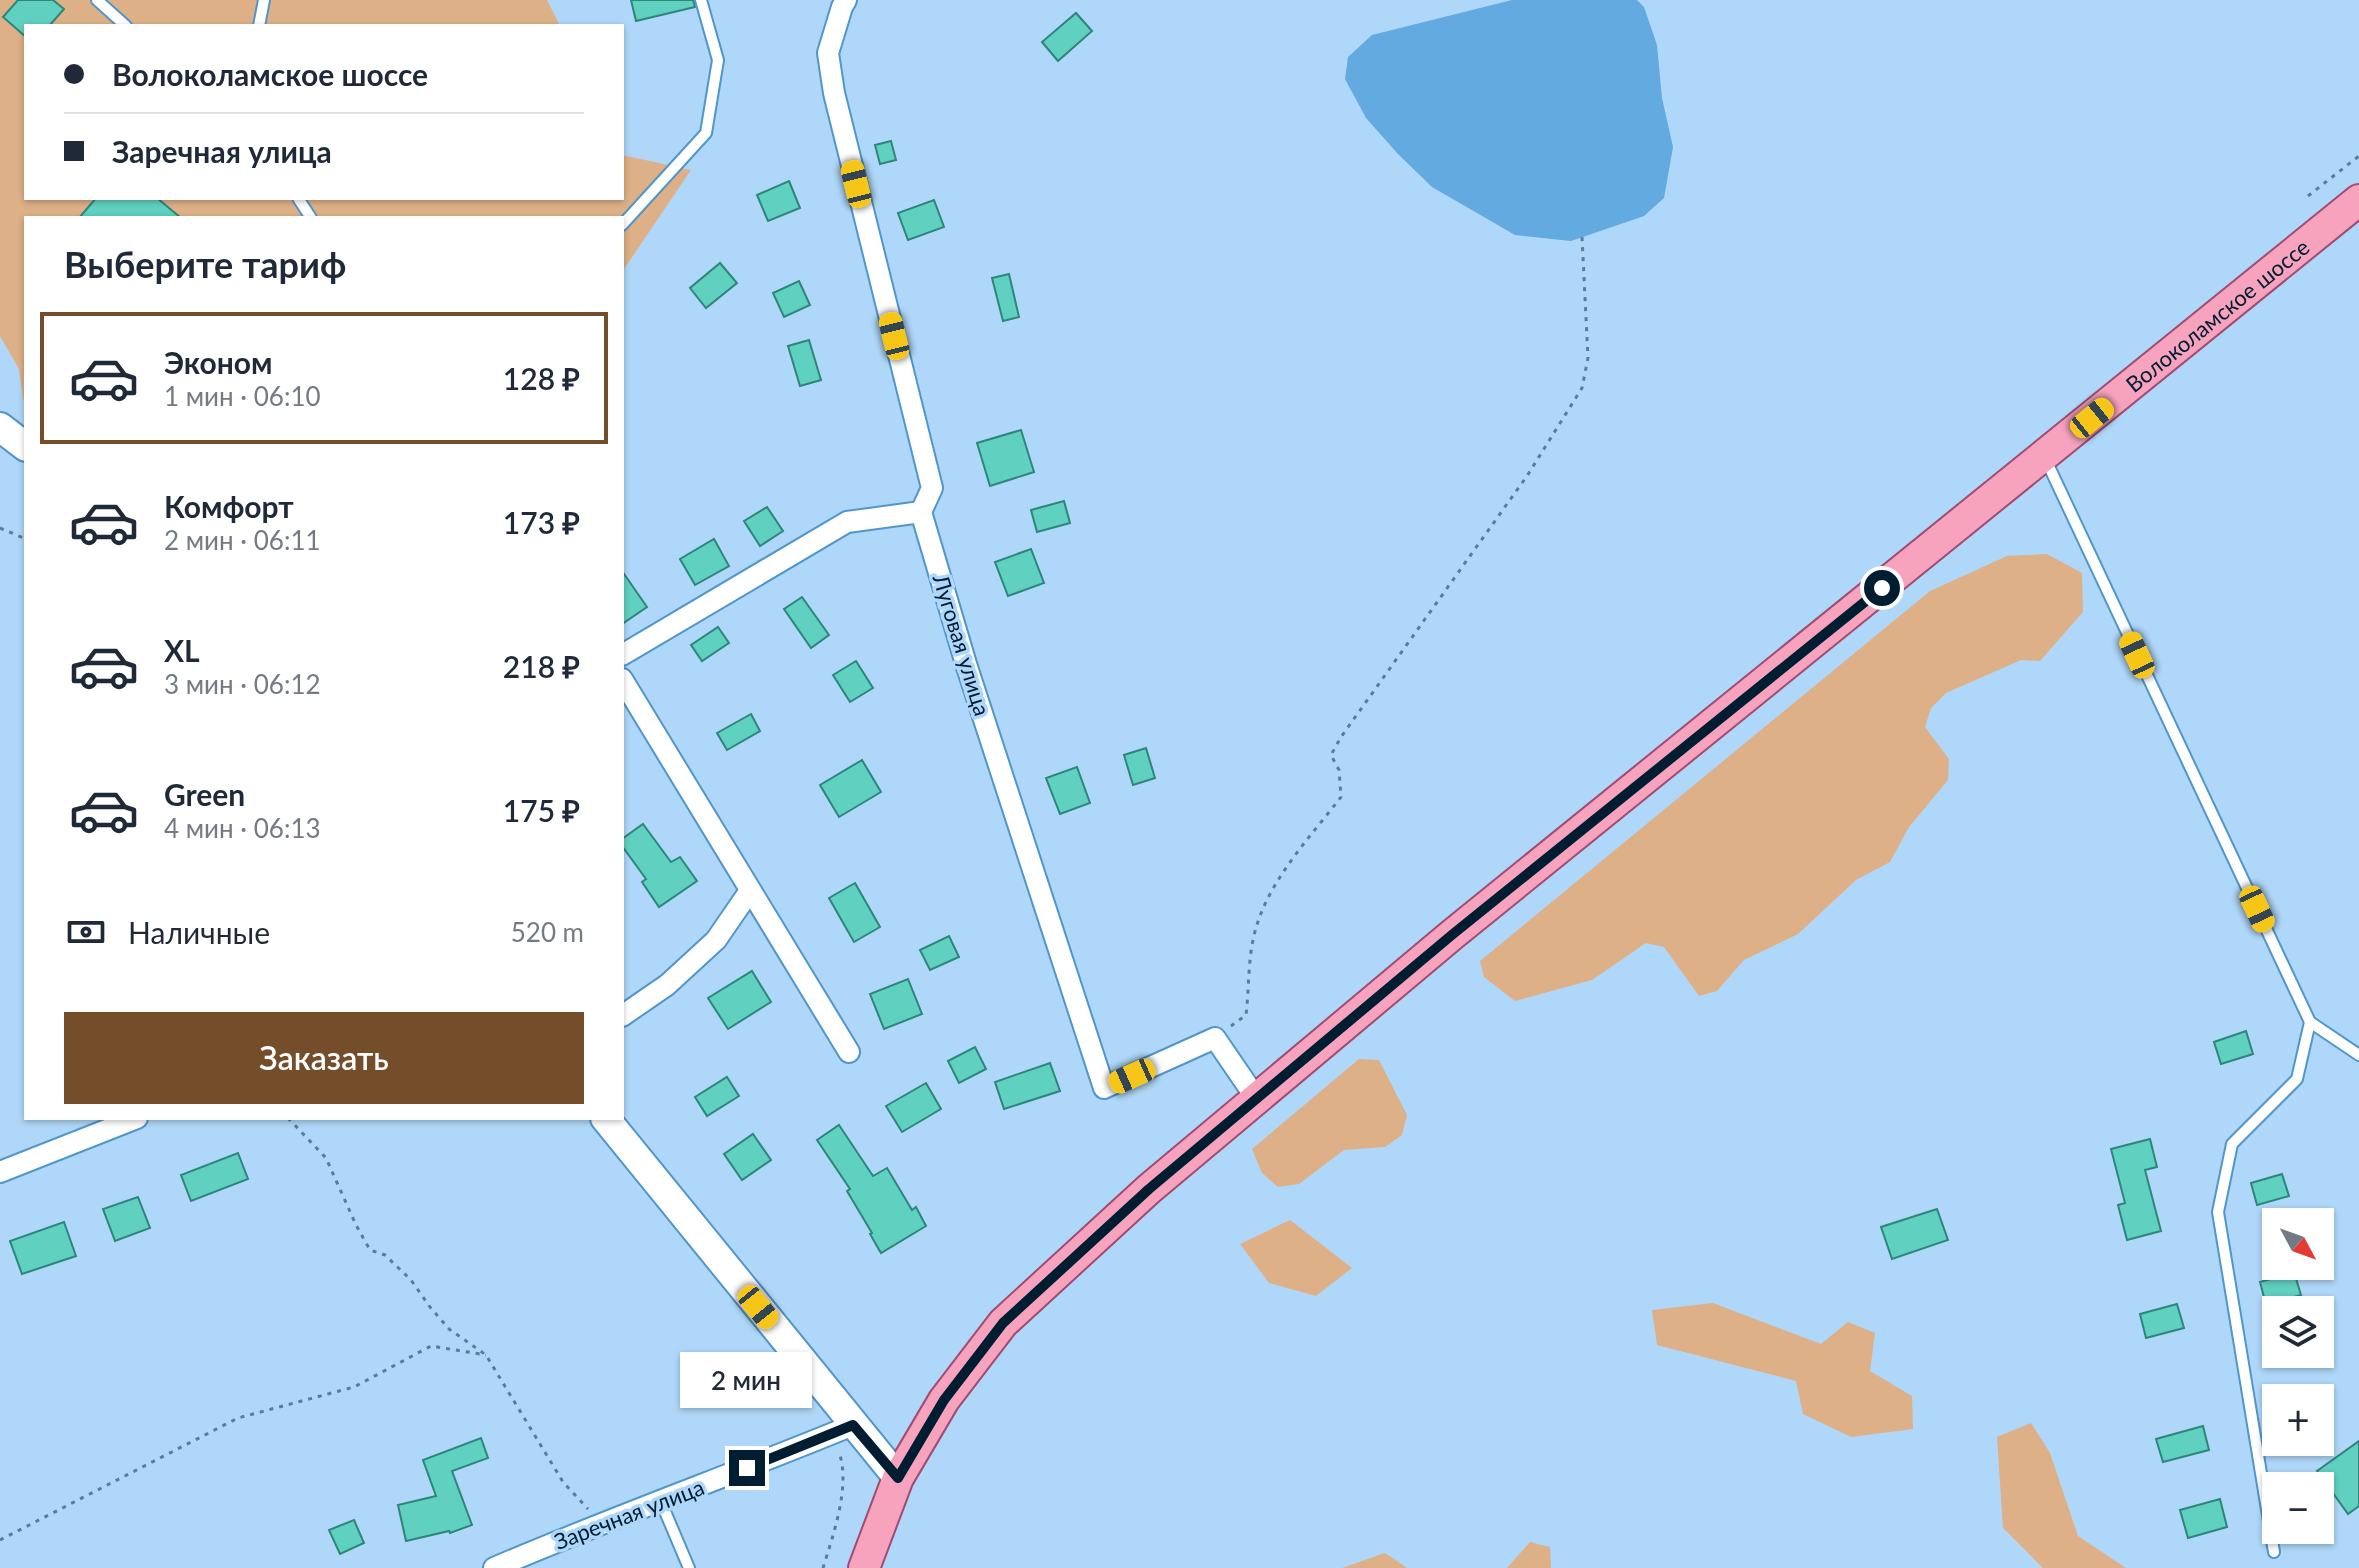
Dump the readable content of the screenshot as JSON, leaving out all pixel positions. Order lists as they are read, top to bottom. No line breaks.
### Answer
{"streets":{"main road":["Волоколамское шоссе"],"street":["Луговая улица","Заречная улица"]},"north":"bottom right","page":{"banner":["Волоколамское шоссе","Заречная улица"],"heading":"Выберите тариф","list":[{"name":"Эконом","note":"1 мин · 06:10","value":"128 ₽"},{"name":"Комфорт","note":"2 мин · 06:11","value":"173 ₽"},{"name":"XL","note":"3 мин · 06:12","value":"218 ₽"},{"name":"Green","note":"4 мин · 06:13","value":"175 ₽"}],"pay":["Наличные","520 m"],"buttons":"Заказать","map_buttons":["+","−"],"bubble":"2 мин"}}
